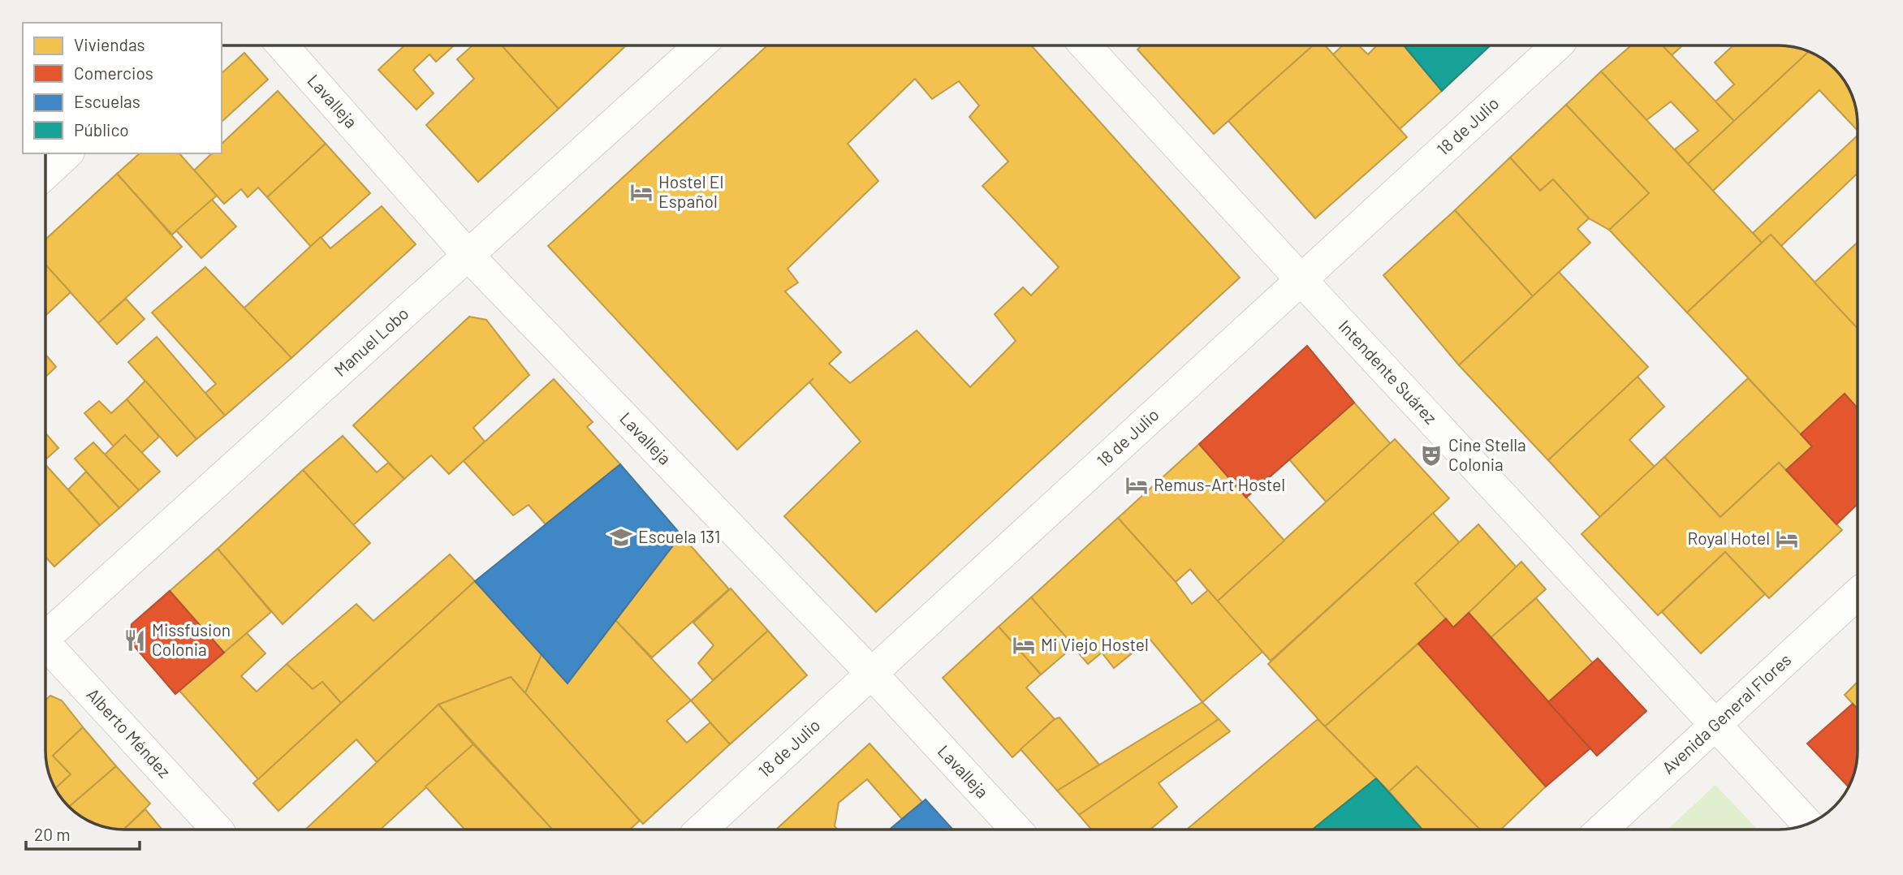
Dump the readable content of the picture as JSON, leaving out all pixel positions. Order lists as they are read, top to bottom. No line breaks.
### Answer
{"streets":{"street":["Lavalleja","18 de Julio","Manuel Lobo","Intendente Suárez","Avenida General Flores","Alberto Méndez"]},"crossings":[["Lavalleja","18 de Julio"],["Lavalleja","Manuel Lobo"],["18 de Julio","Intendente Suárez"],["Intendente Suárez","Avenida General Flores"]],"places":{"hotel":["Hostel El Español","Remus-Art Hostel","Royal Hotel","Mi Viejo Hostel"],"theatre":["Cine Stella Colonia"],"school or university":["Escuela 131"],"restaurant":["Missfusion Colonia"]},"legend":["Viviendas","Comercios","Escuelas","Público"],"scale_bar":"20 m"}
